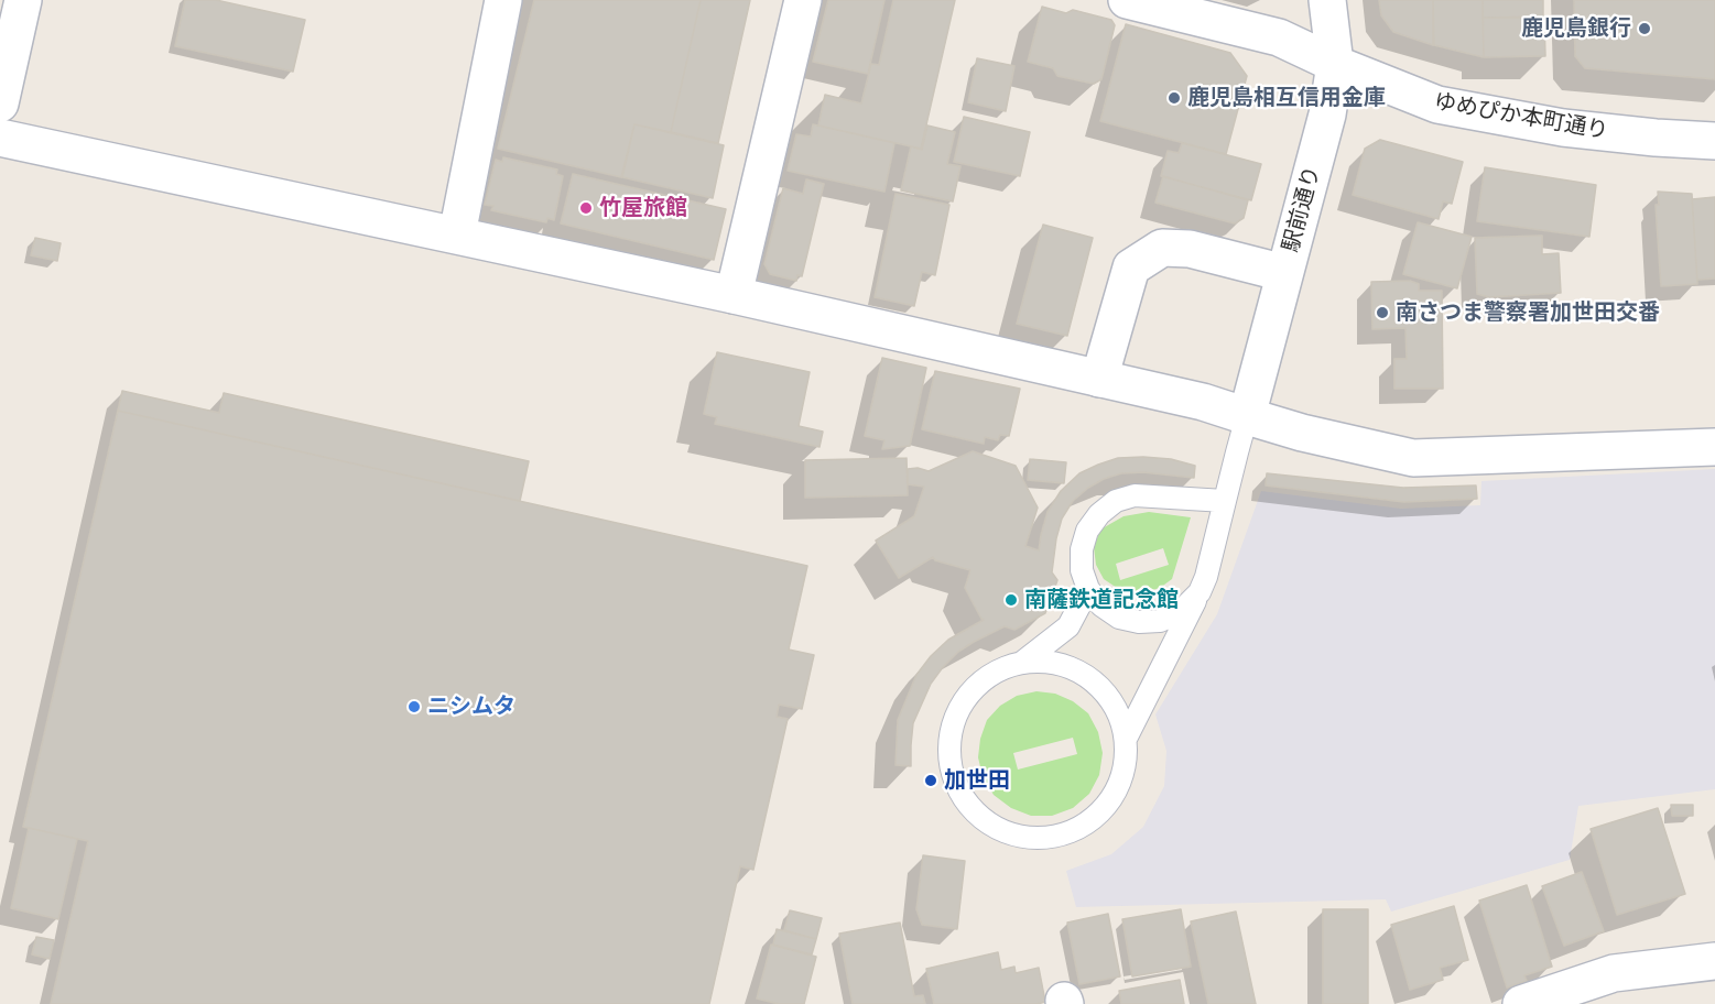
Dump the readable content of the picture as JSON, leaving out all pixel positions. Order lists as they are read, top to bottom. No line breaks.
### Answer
{"streets":{"street":["ゆめぴか本町通り","駅前通り"]},"crossings":[["ゆめぴか本町通り","駅前通り"]],"places":["鹿児島銀行","鹿児島相互信用金庫","竹屋旅館","南さつま警察署加世田交番","南薩鉄道記念館","ニシムタ","加世田"]}
